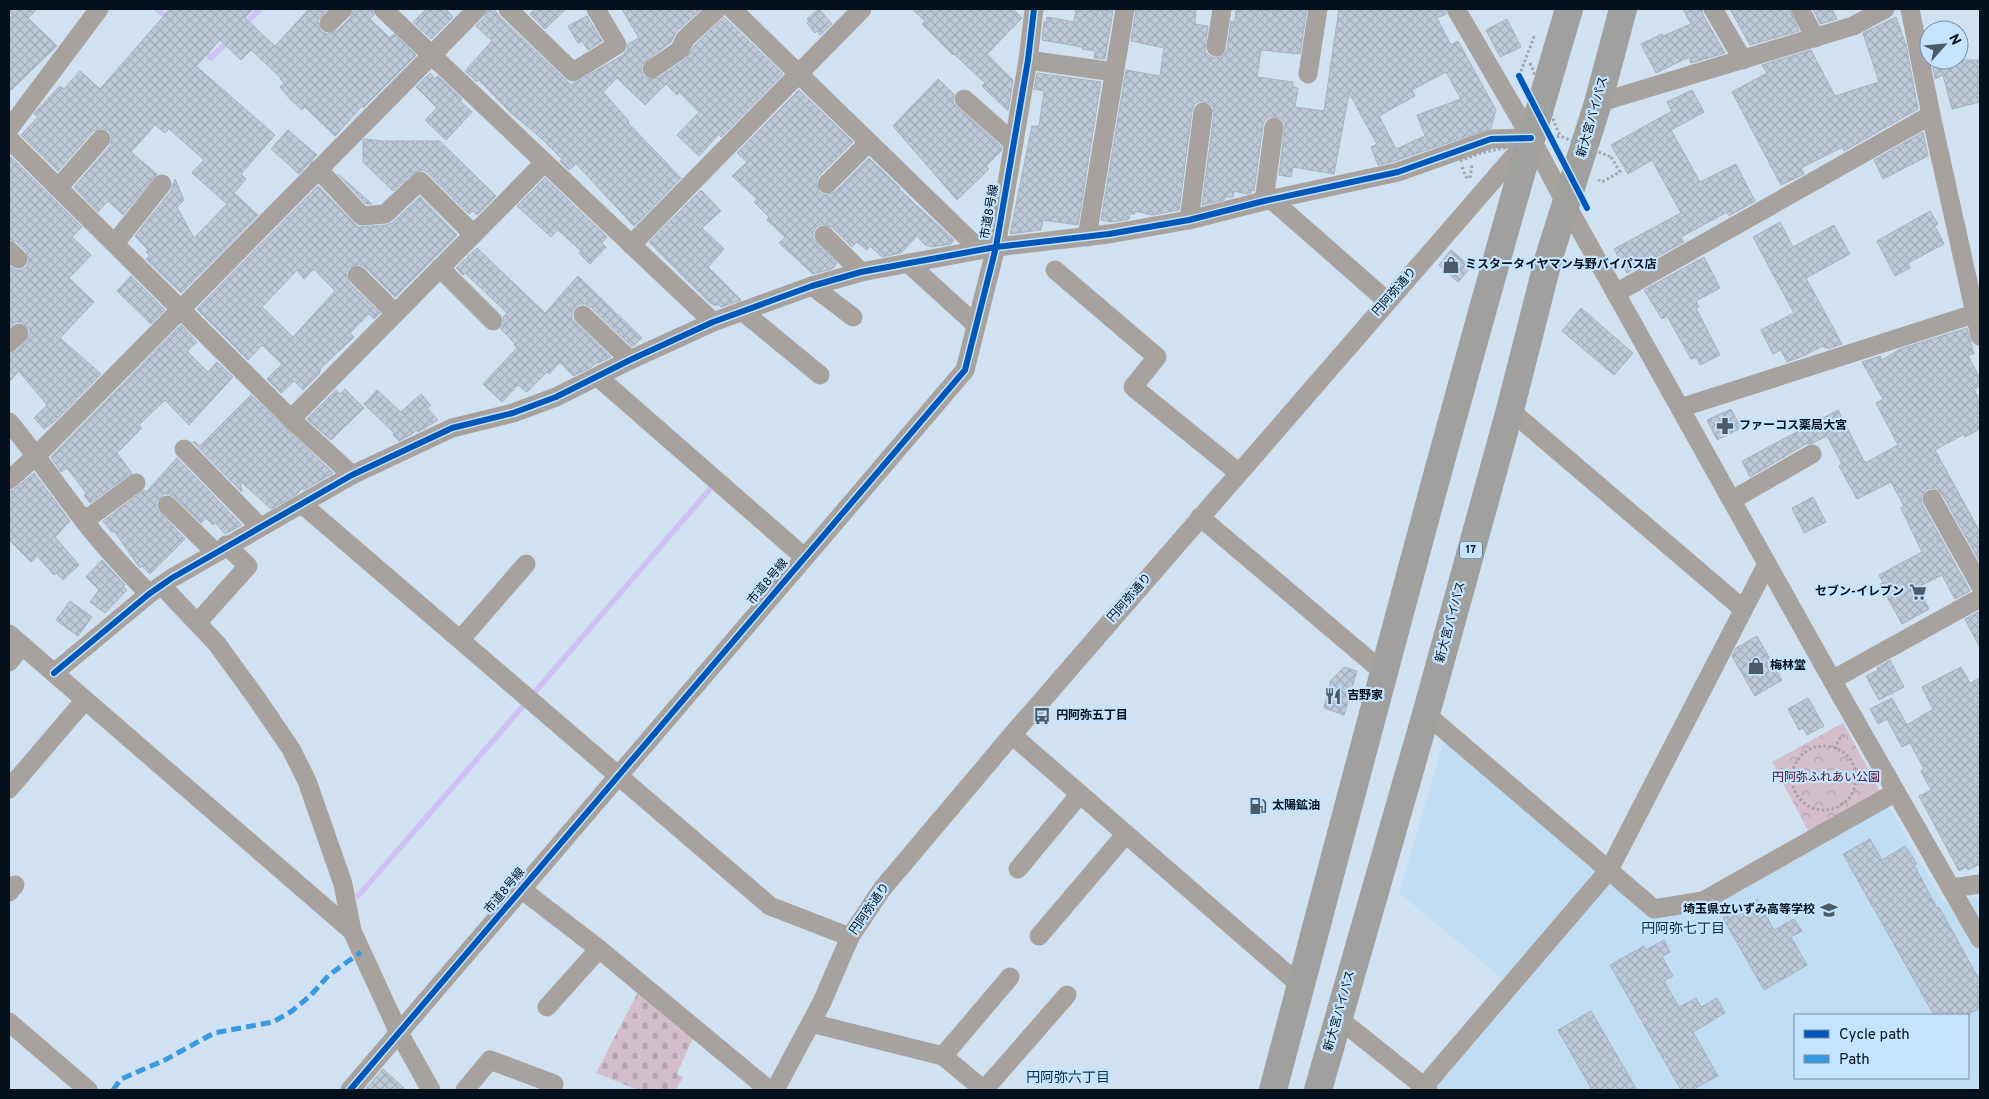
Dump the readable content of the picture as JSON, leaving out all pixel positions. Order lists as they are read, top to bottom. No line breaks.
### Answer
{"streets":{"highway":["新大宮バイパス","17"],"street":["市道8号線","円阿弥通り"]},"districts":["円阿弥七丁目","円阿弥六丁目"],"parks":["円阿弥ふれあい公園"],"places":{"shop":["ミスタータイヤマン与野バイパス店","梅林堂"],"pharmacy":["ファーコス薬局大宮"],"supermarket":["セブン-イレブン"],"restaurant":["吉野家"],"bus stop":["円阿弥五丁目"],"fuel station":["太陽鉱油"],"school or university":["埼玉県立いずみ高等学校"]},"legend":["Cycle path","Path"],"north":"top right"}
